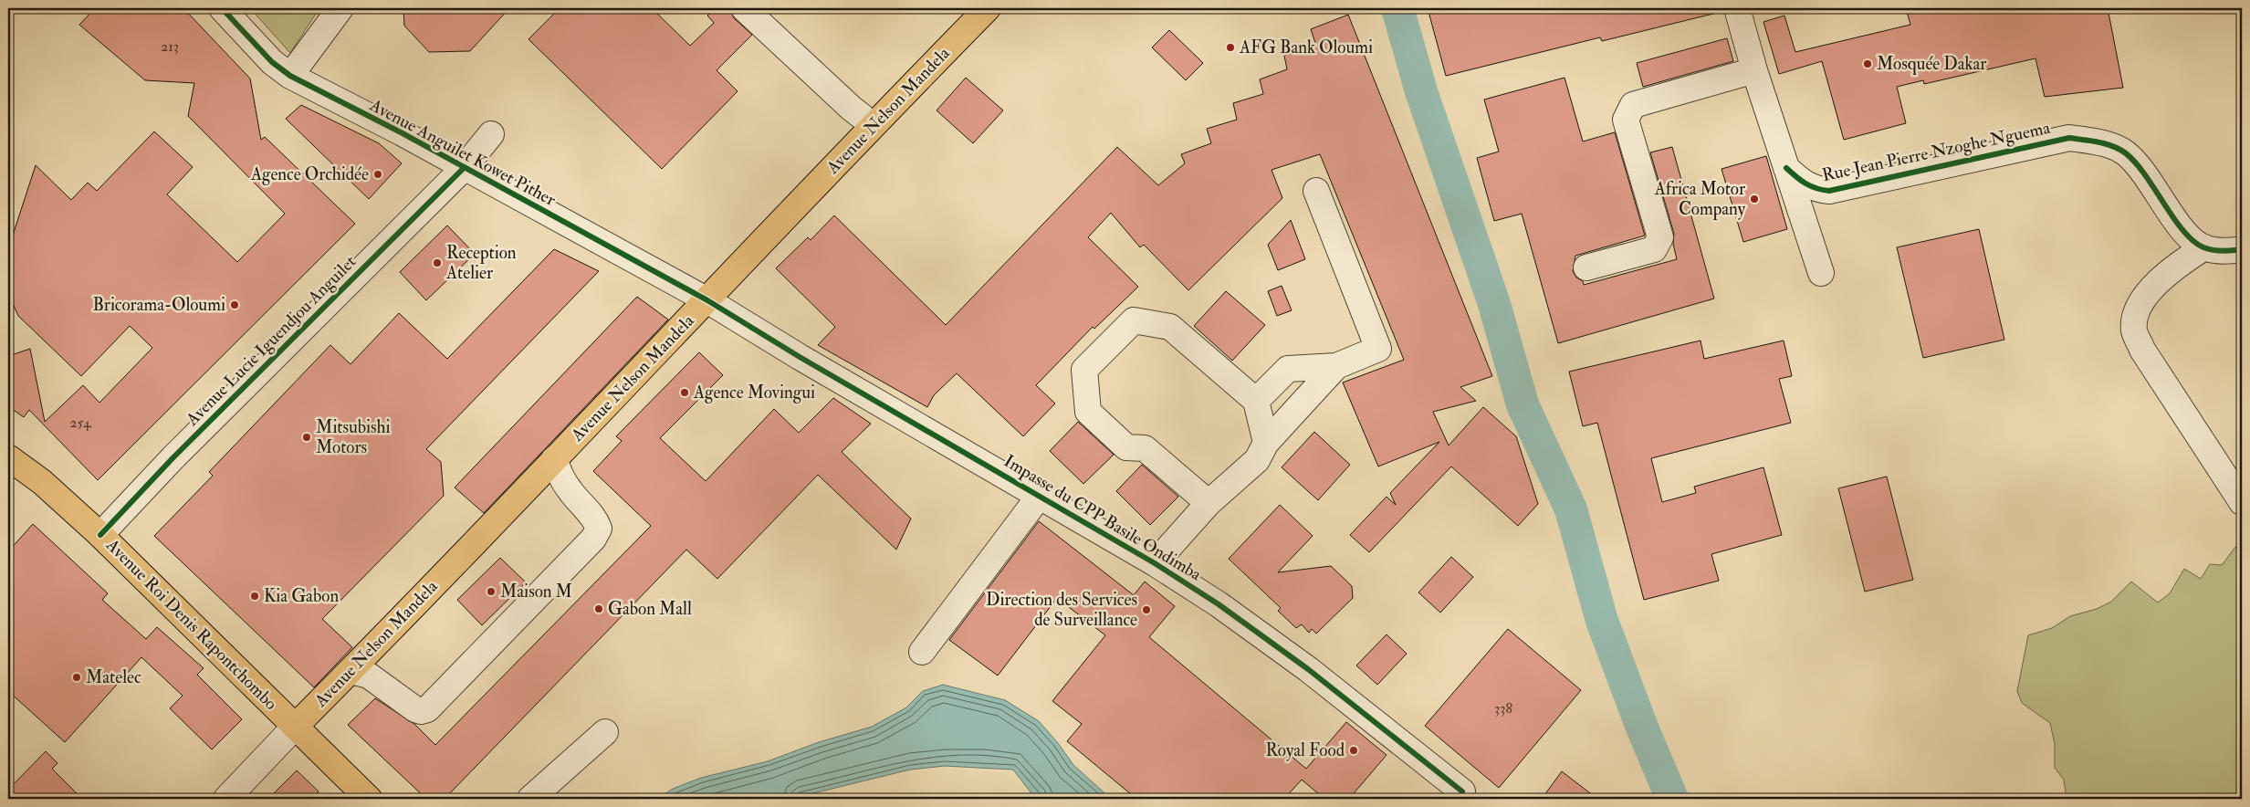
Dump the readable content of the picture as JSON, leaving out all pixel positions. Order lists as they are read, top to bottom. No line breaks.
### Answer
{"streets":{"main road":["Avenue Nelson Mandela","Avenue Roi Denis Rapontchombo"],"street":["Rue Jean Pierre Nzoghe Nguema","Avenue Anguilet Kowet Pither","Avenue Lucie Iguendjou Anguilet","Impasse du CPP Basile Ondimba"]},"crossings":[["Avenue Nelson Mandela","Avenue Anguilet Kowet Pither"],["Avenue Nelson Mandela","Impasse du CPP Basile Ondimba"],["Avenue Nelson Mandela","Avenue Roi Denis Rapontchombo"],["Avenue Anguilet Kowet Pither","Avenue Lucie Iguendjou Anguilet"],["Avenue Anguilet Kowet Pither","Impasse du CPP Basile Ondimba"],["Avenue Lucie Iguendjou Anguilet","Avenue Roi Denis Rapontchombo"]],"places":["AFG Bank Oloumi","Mosquée Dakar","Agence Orchidée","Africa Motor Company","Reception Atelier","Bricorama-Oloumi","Agence Movingui","Mitsubishi Motors","Maison M","Kia Gabon","Gabon Mall","Direction des Services de Surveillance","Matelec","Royal Food"],"house_numbers":["213","254","338"]}
